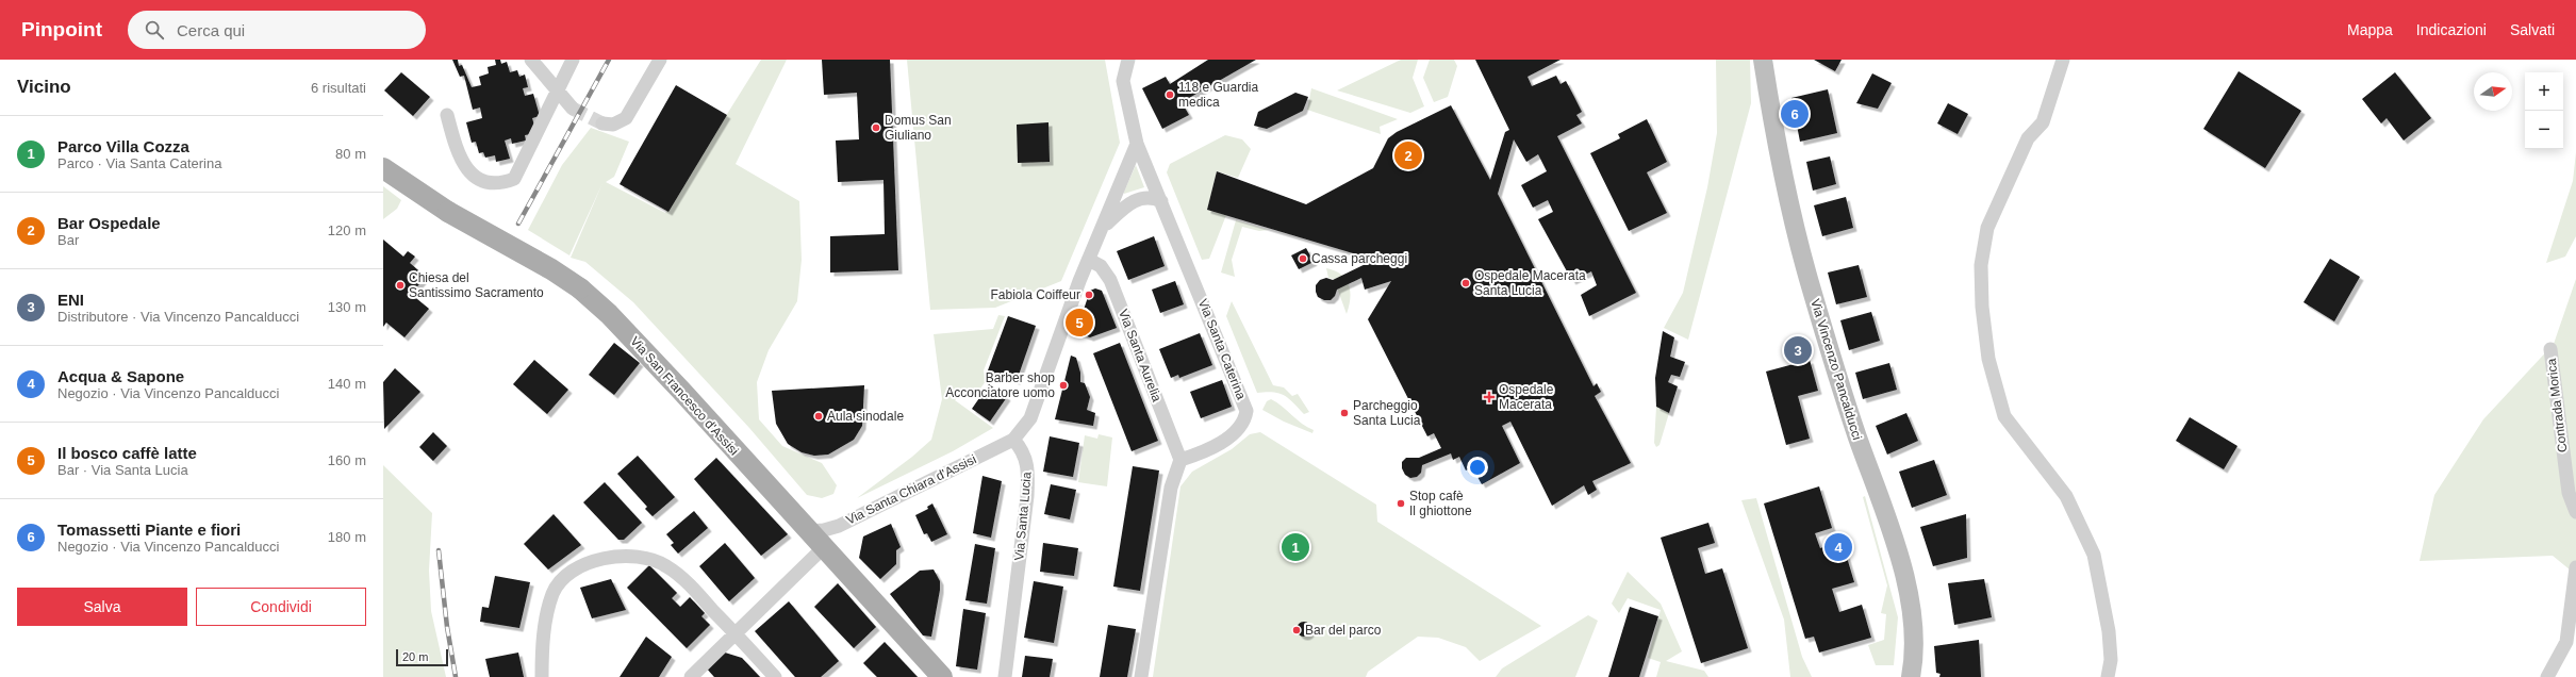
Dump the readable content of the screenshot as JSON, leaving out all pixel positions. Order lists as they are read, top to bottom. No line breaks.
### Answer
{"streets":{"main road":["Via Vincenzo Pancalducci","Via San Francesco d'Assisi"],"street":["Via Santa Caterina","Via Santa Aurelia","Contrada Morica","Via Santa Chiara d'Assisi","Via Santa Lucia"]},"crossings":[["Via Santa Caterina","Via Santa Aurelia"],["Via San Francesco d'Assisi","Via Santa Chiara d'Assisi"],["Via Santa Chiara d'Assisi","Via Santa Lucia"]],"places":{"other":["118 e Guardia medica","Domus San Giuliano","Cassa parcheggi","Ospedale Macerata Santa Lucia","Chiesa del Santissimo Sacramento","Fabiola Coiffeur","Barber shop Acconciatore uomo","Parcheggio Santa Lucia","Aula sinodale","Stop cafè Il ghiottone","Bar del parco"],"health":["Ospedale Macerata"]},"scale_bar":"20 m","north":"right","page":{"header":"Pinpoint","search":"Cerca qui","nav":["Mappa","Indicazioni","Salvati"],"heading":["Vicino","6 risultati"],"map_buttons":["+","−"],"pins":["6","2","5","3","1","4"],"list":[{"mark":"1","name":"Parco Villa Cozza","note":"Parco · Via Santa Caterina","value":"80 m"},{"mark":"2","name":"Bar Ospedale","note":"Bar","value":"120 m"},{"mark":"3","name":"ENI","note":"Distributore · Via Vincenzo Pancalducci","value":"130 m"},{"mark":"4","name":"Acqua & Sapone","note":"Negozio · Via Vincenzo Pancalducci","value":"140 m"},{"mark":"5","name":"Il bosco caffè latte","note":"Bar · Via Santa Lucia","value":"160 m"},{"mark":"6","name":"Tomassetti Piante e fiori","note":"Negozio · Via Vincenzo Pancalducci","value":"180 m"}],"buttons":["Salva","Condividi"],"scale":"20 m"}}
